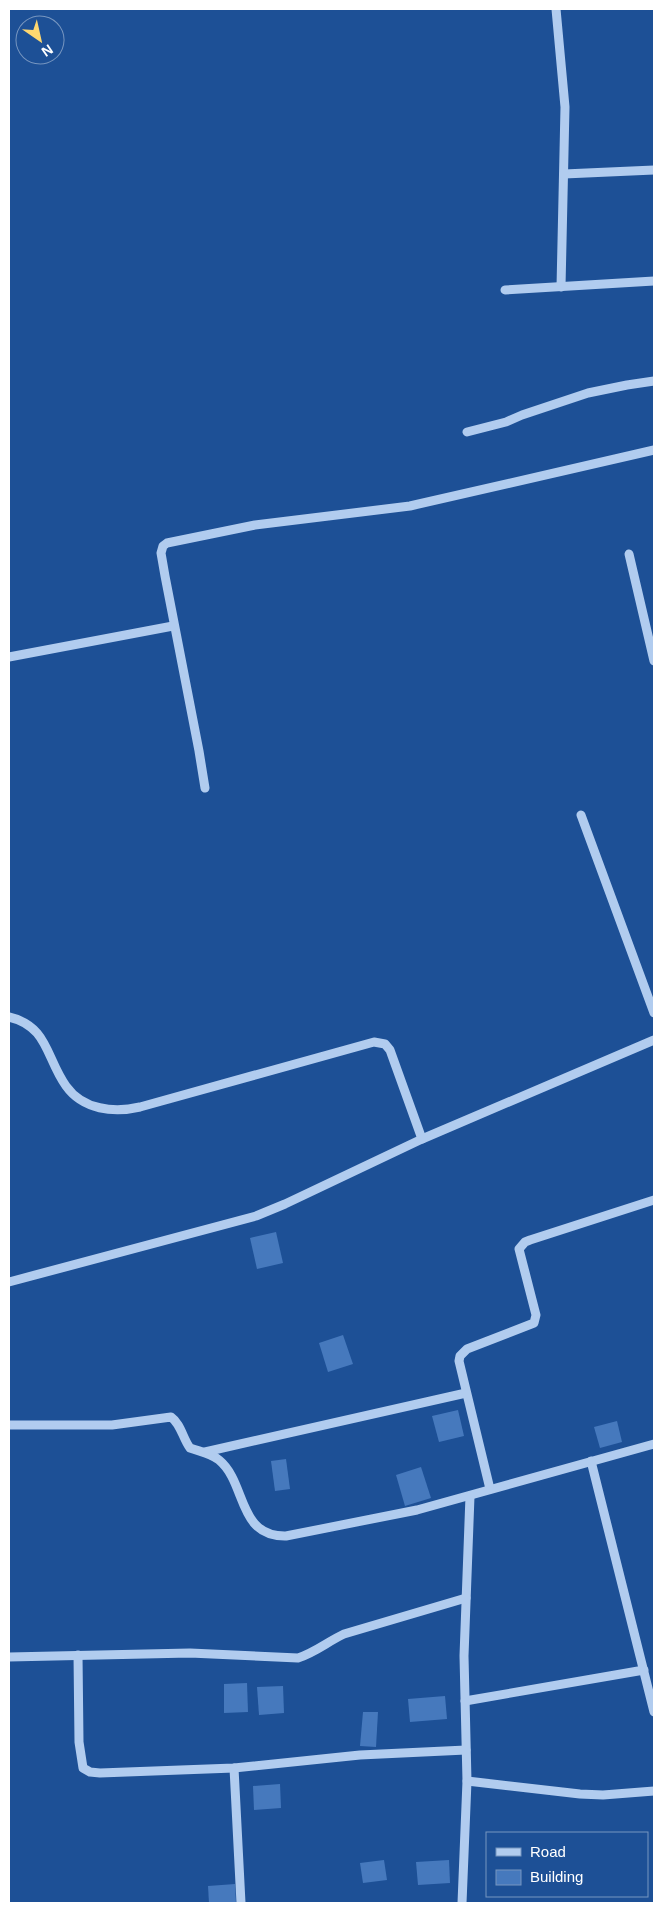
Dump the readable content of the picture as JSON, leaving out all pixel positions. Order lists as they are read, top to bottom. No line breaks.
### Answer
{"legend":["Road","Building"],"north":"bottom right"}
